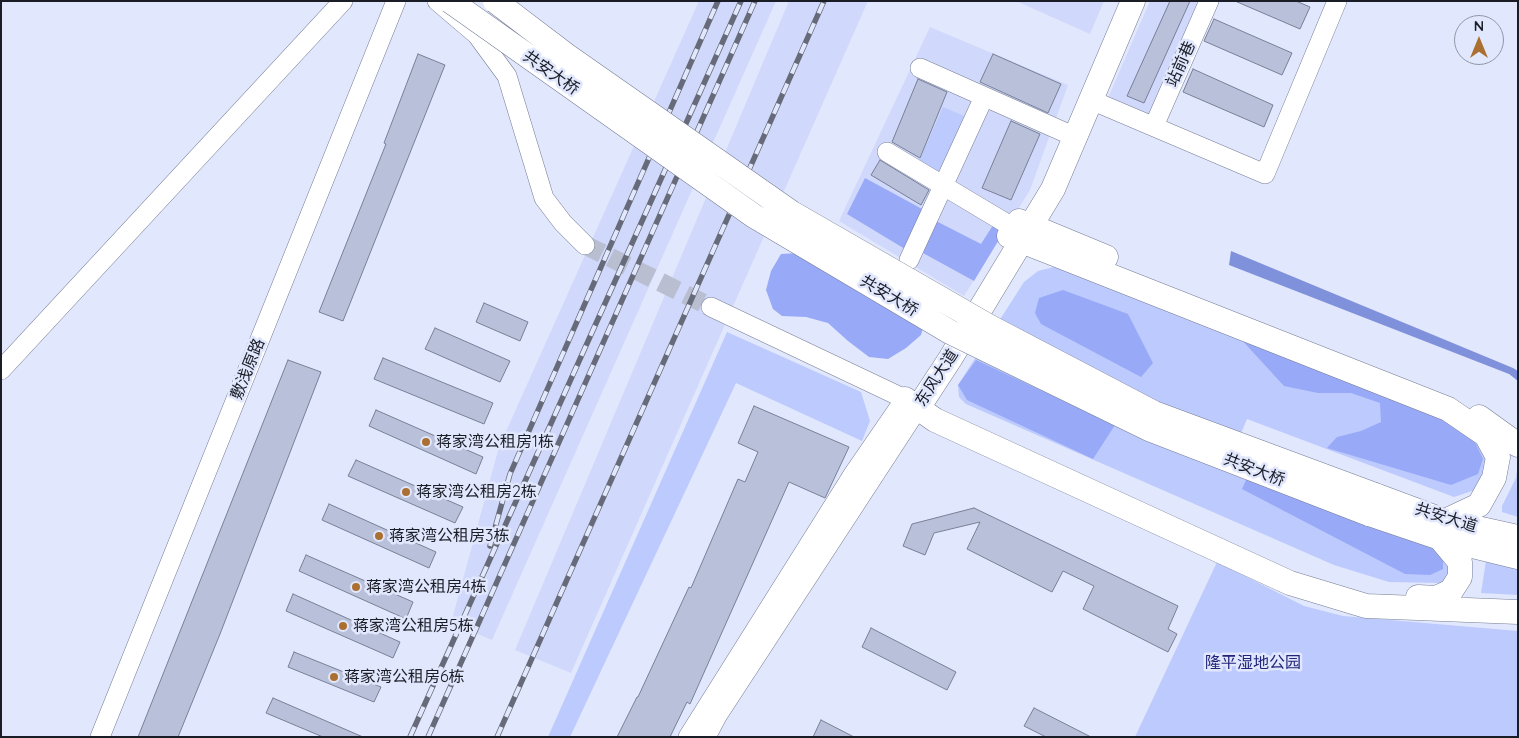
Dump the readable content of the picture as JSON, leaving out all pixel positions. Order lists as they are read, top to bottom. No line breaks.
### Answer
{"streets":{"main road":["共安大桥","共安大道"],"street":["站前巷","敷浅原路","东风大道"]},"parks":["隆平湿地公园"],"places":["蒋家湾公租房1栋","蒋家湾公租房2栋","蒋家湾公租房3栋","蒋家湾公租房4栋","蒋家湾公租房5栋","蒋家湾公租房6栋"],"north":"top"}
